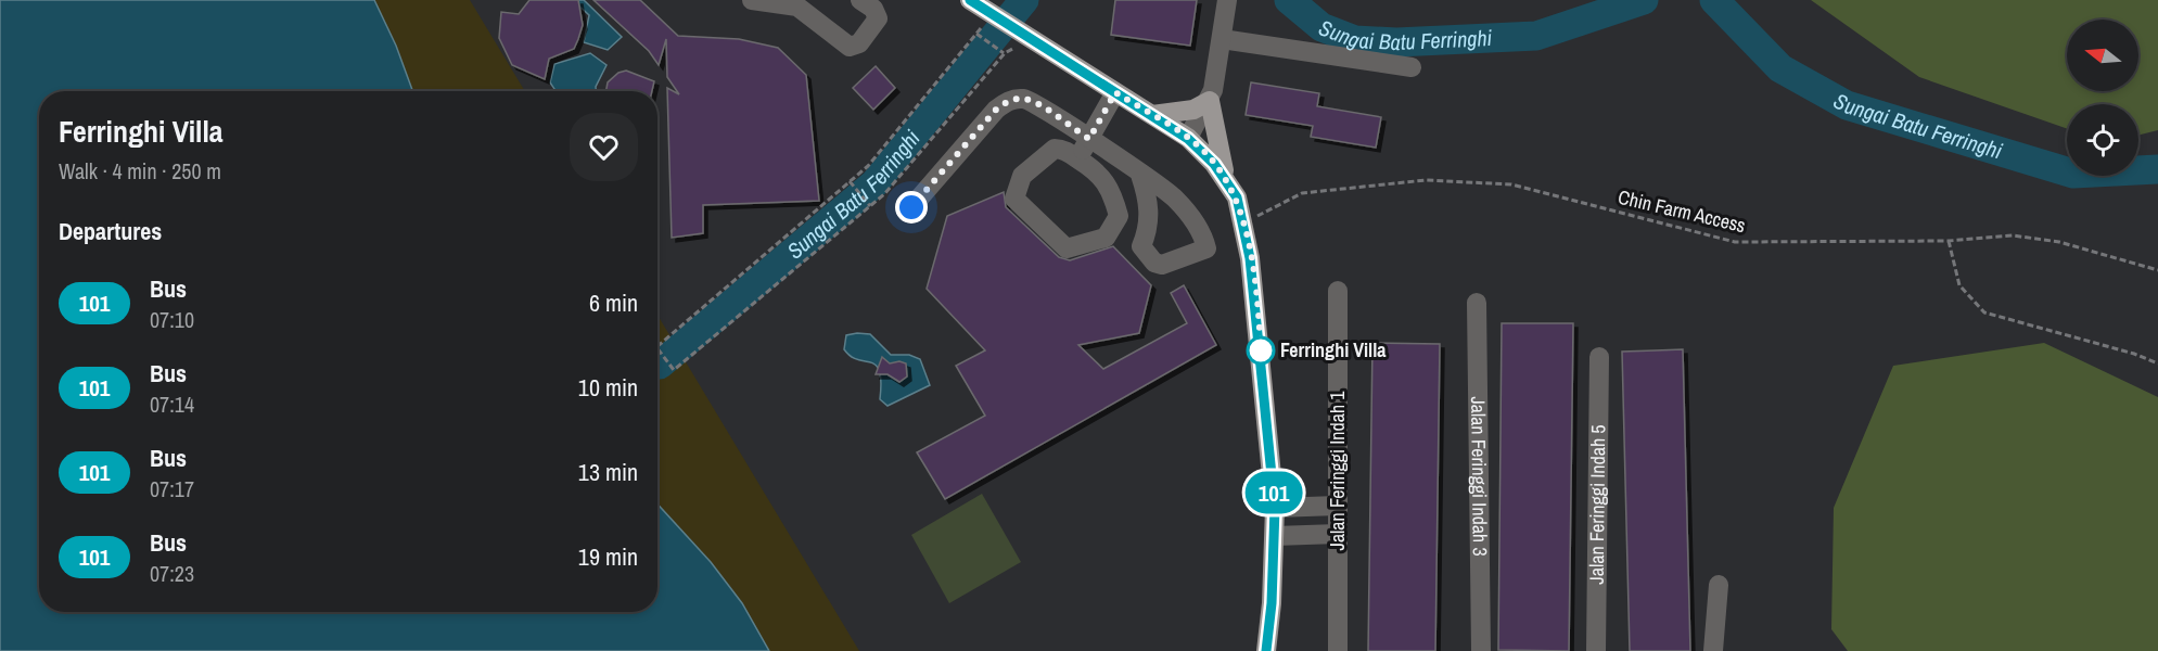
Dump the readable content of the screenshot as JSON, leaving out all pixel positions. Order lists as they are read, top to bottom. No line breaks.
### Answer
{"streets":{"street":["Jalan Feringgi Indah 1","Jalan Feringgi Indah 3","Jalan Feringgi Indah 5"],"path":["Chin Farm Access"]},"water":["Sungai Batu Ferringhi"],"places":["Ferringhi Villa"],"lines":["bus line 101"],"north":"left","page":{"on_map":"101","heading":[["Ferringhi Villa","Walk · 4 min · 250 m"],"Departures"],"list":[{"mark":"101","name":"Bus","note":"07:10","value":"6 min"},{"mark":"101","name":"Bus","note":"07:14","value":"10 min"},{"mark":"101","name":"Bus","note":"07:17","value":"13 min"},{"mark":"101","name":"Bus","note":"07:23","value":"19 min"}]}}
